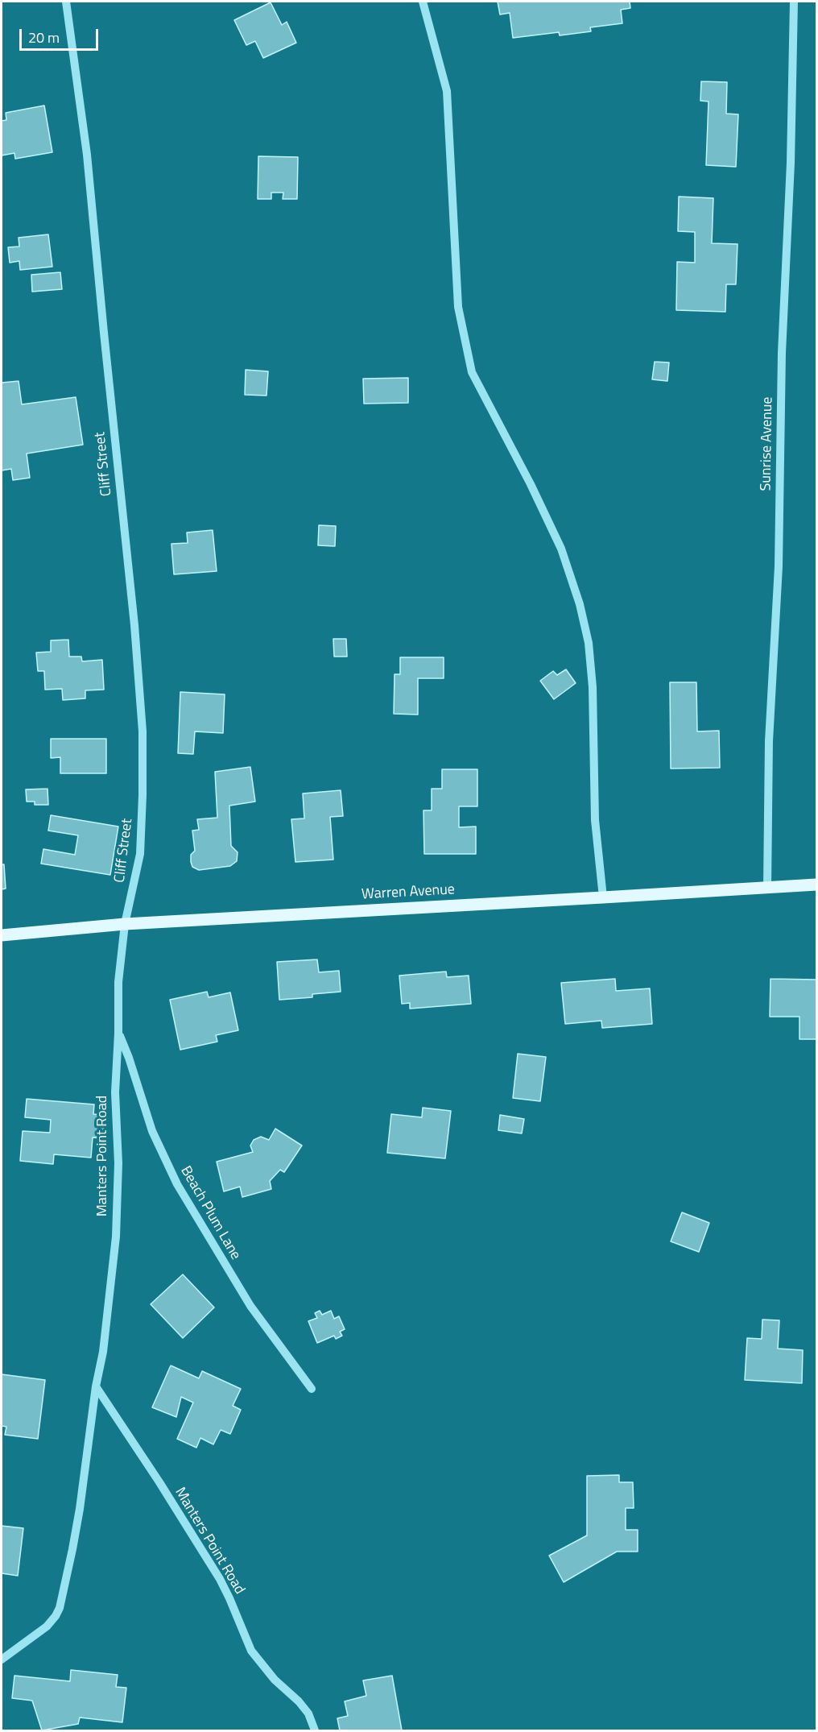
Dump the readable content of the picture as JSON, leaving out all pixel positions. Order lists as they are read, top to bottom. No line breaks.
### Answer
{"streets":{"main road":["Warren Avenue"],"street":["Sunrise Avenue","Cliff Street","Manters Point Road","Beach Plum Lane"]},"crossings":[["Sunrise Avenue","Warren Avenue"],["Cliff Street","Warren Avenue"],["Cliff Street","Manters Point Road"],["Warren Avenue","Manters Point Road"],["Manters Point Road","Beach Plum Lane"]],"scale_bar":"20 m"}
